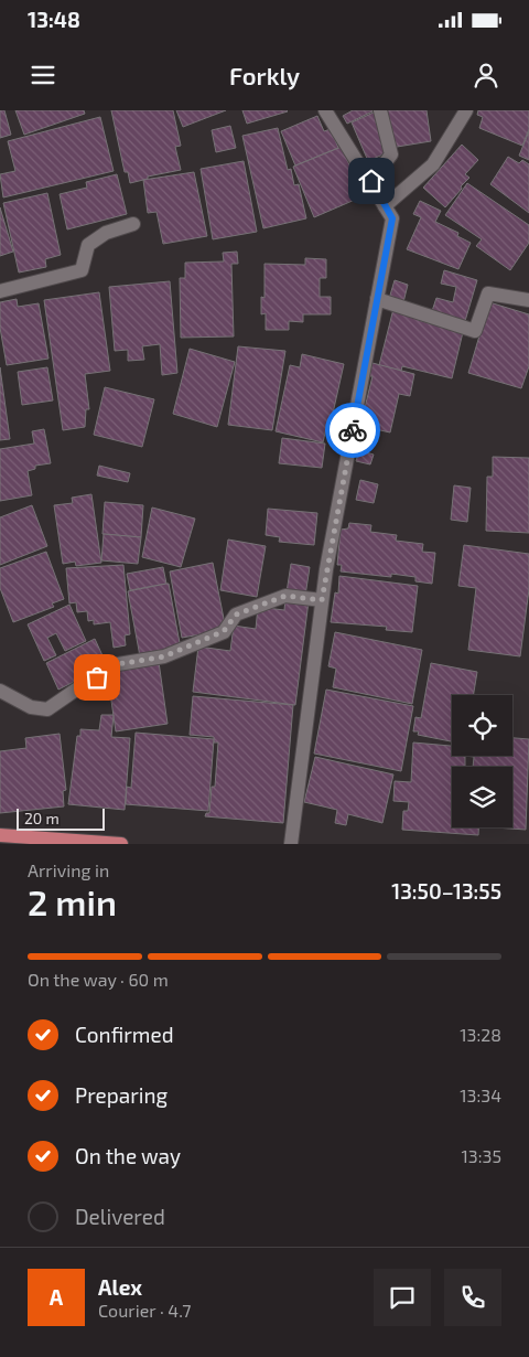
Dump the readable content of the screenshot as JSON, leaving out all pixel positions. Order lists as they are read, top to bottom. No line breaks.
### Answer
{"scale_bar":"20 m","page":{"status":"13:48","header":"Forkly","scale":"20 m","heading":["2 min","Arriving in","13:50–13:55"],"panel":["Alex","Courier · 4.7"],"bar":"On the way · 60 m","list":[["Confirmed","13:28"],["Preparing","13:34"],["On the way","13:35"],"Delivered"],"round":"A"}}
